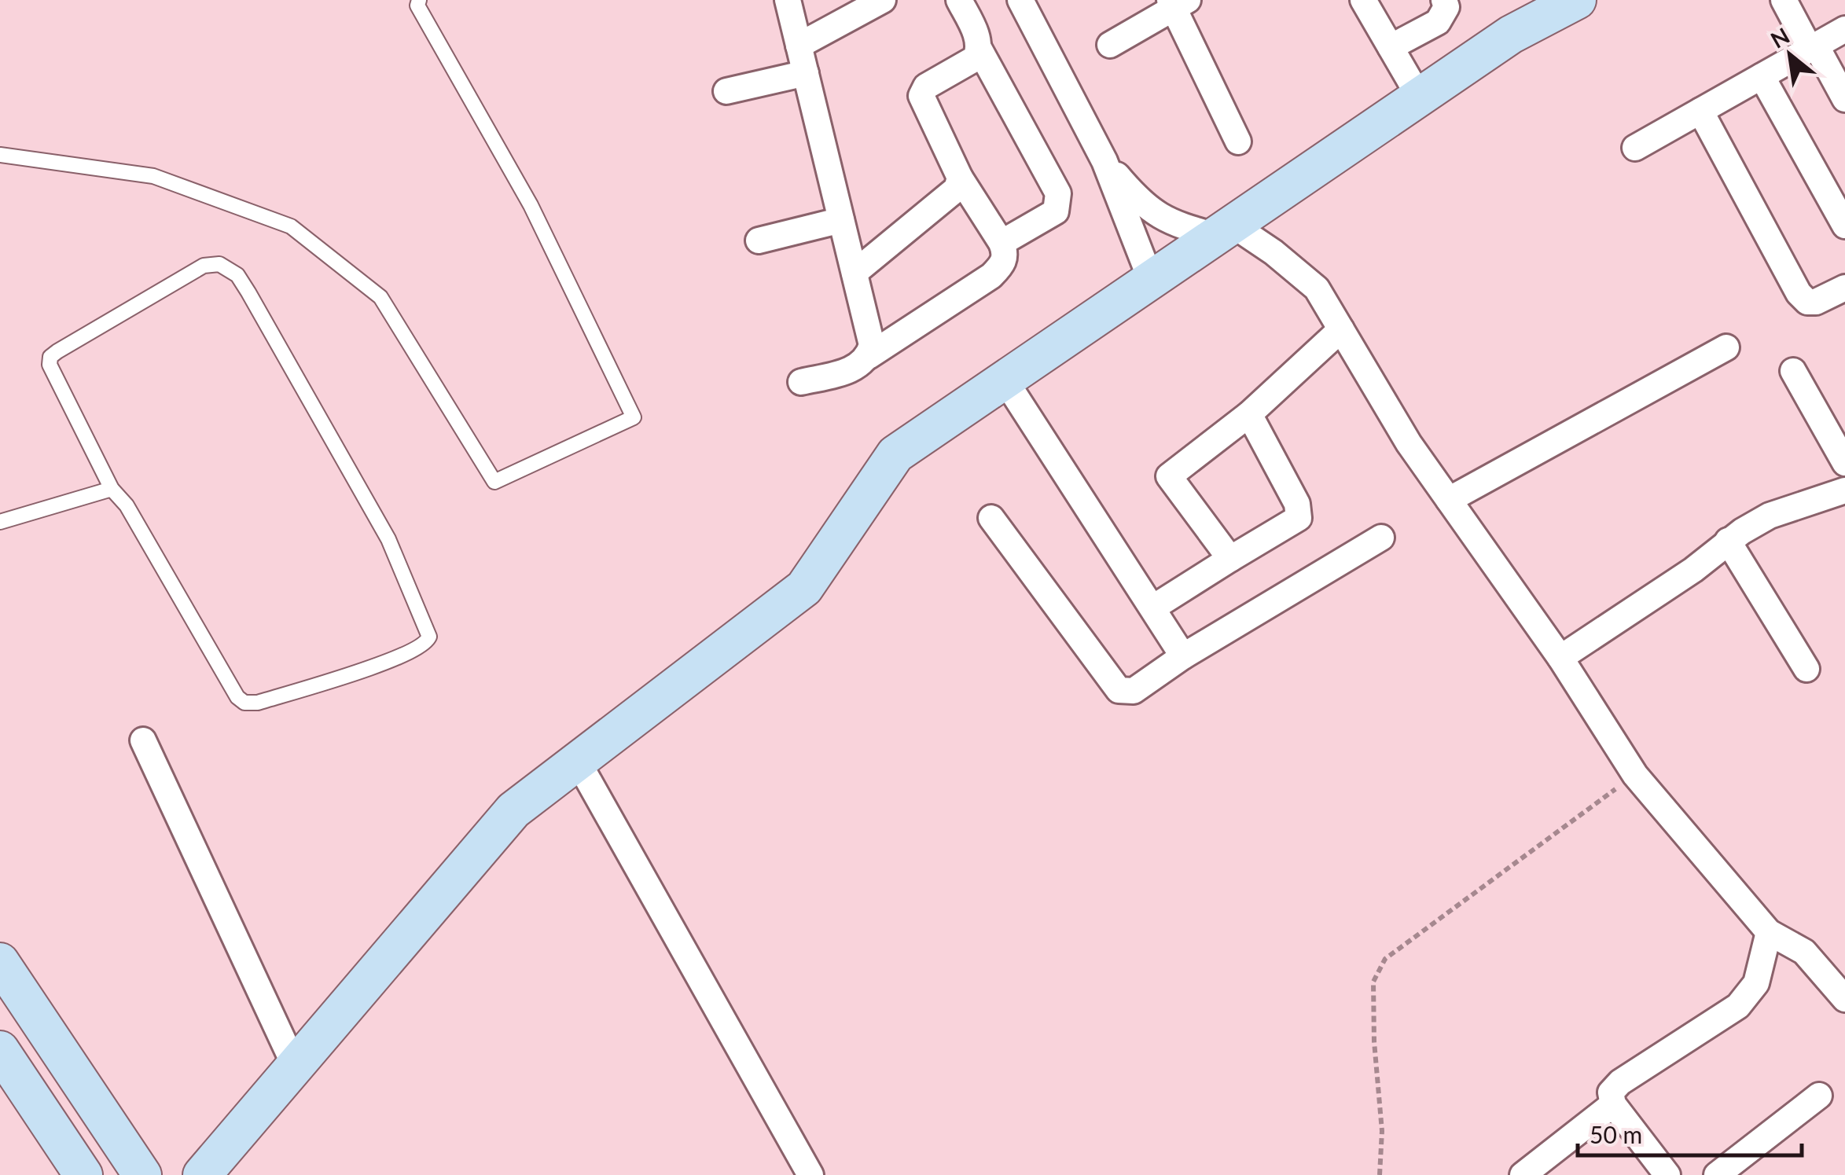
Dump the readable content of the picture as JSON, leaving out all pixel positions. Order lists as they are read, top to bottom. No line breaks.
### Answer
{"scale_bar":"50 m","north":"top left"}
